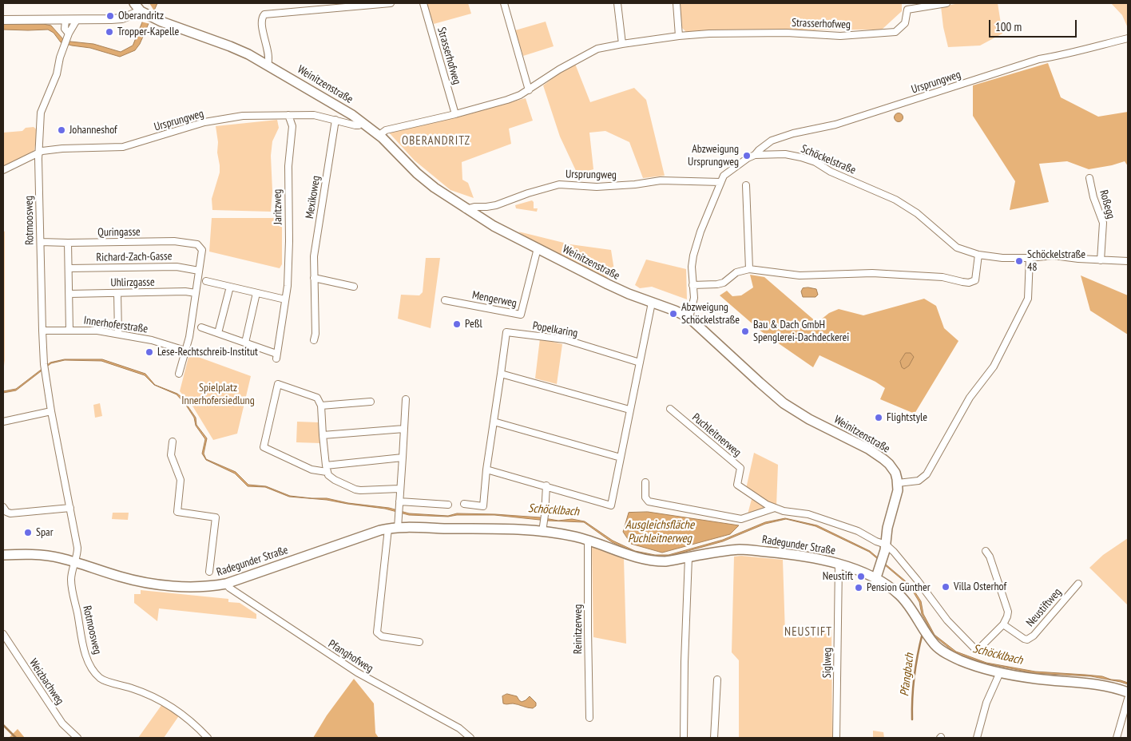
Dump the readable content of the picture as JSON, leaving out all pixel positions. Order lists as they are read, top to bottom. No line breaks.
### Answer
{"streets":{"main road":["Weinitzenstraße","Radegunder Straße"],"street":["Strasserhofweg","Ursprungweg","Schöckelstraße","Mexikoweg","Roßegg","Jaritzweg","Rotmoosweg","Quringasse","Richard-Zach-Gasse","Uhlirzgasse","Mengerweg","Innerhoferstraße","Popelkaring","Puchleitnerweg","Neustiftweg","Reinitzerweg","Pfanghofweg","Siglweg","Weizbachweg"]},"crossings":[["Strasserhofweg","Weinitzenstraße"],["Ursprungweg","Weinitzenstraße"],["Ursprungweg","Schöckelstraße"],["Ursprungweg","Mexikoweg"],["Ursprungweg","Jaritzweg"],["Ursprungweg","Rotmoosweg"],["Weinitzenstraße","Schöckelstraße"],["Weinitzenstraße","Mengerweg"],["Schöckelstraße","Roßegg"],["Rotmoosweg","Quringasse"],["Rotmoosweg","Innerhoferstraße"],["Rotmoosweg","Radegunder Straße"],["Quringasse","Richard-Zach-Gasse"],["Radegunder Straße","Reinitzerweg"],["Radegunder Straße","Pfanghofweg"],["Radegunder Straße","Siglweg"]],"districts":["OBERANDRITZ","NEUSTIFT"],"water":["Schöcklbach","Ausgleichsfläche Puchleitnerweg","Pfangbach"],"parks":["Spielplatz Innerhofersiedlung"],"places":["Oberandritz","Tropper-Kapelle","Johanneshof","Abzweigung Ursprungweg","Schöckelstraße 48","Abzweigung Schöckelstraße","Peßl","Bau & Dach GmbH Spenglerei-Dachdeckerei","Lese-Rechtschreib-Institut","Flightstyle","Spar","Neustift","Villa Osterhof","Pension Günther"],"scale_bar":"100 m"}
